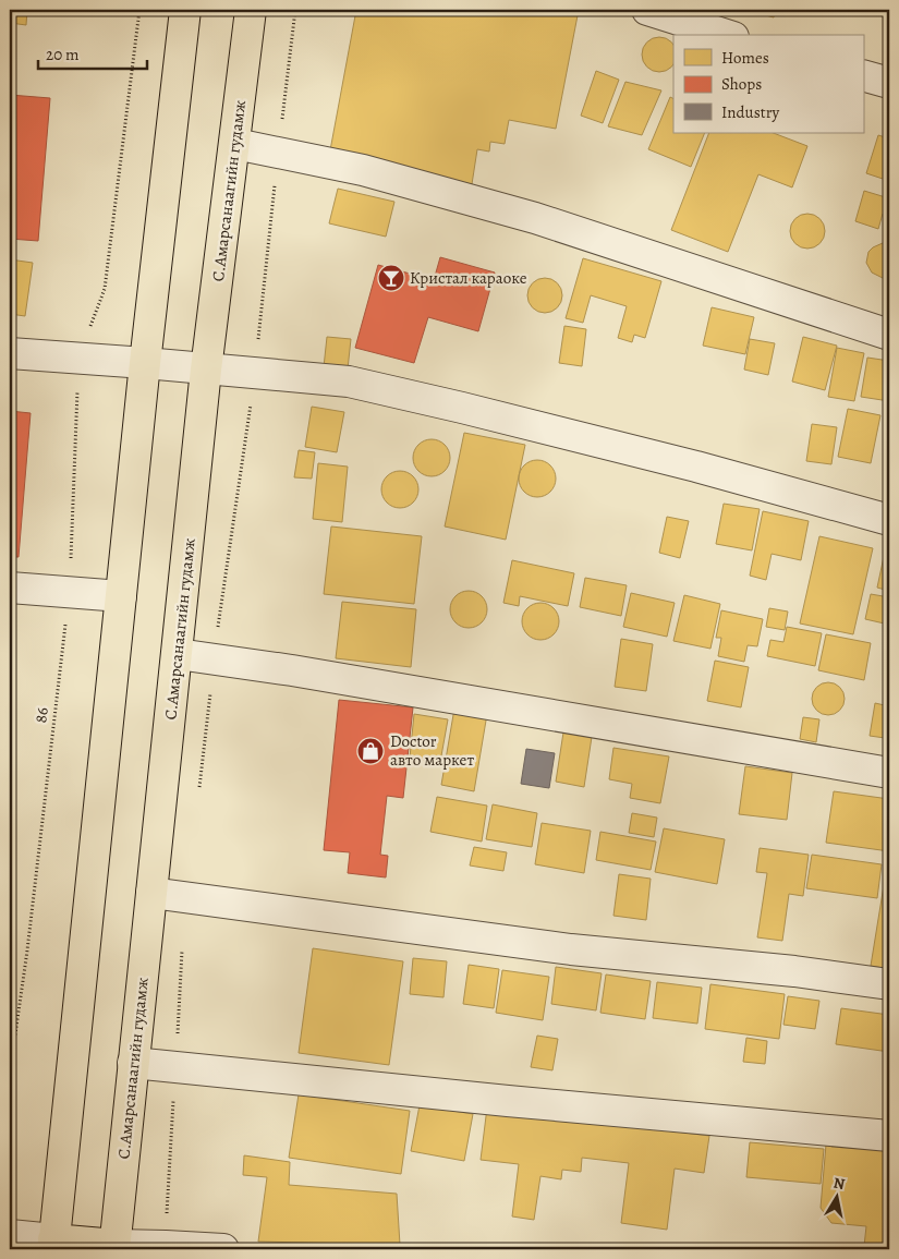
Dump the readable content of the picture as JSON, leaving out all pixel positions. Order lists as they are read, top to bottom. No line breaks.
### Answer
{"streets":{"main road":["С.Амарсанаагийн гудамж"],"path":["86"]},"places":{"bar":["Кристал караоке"],"shop":["Doctor авто маркет"]},"legend":["Homes","Shops","Industry"],"scale_bar":"20 m","north":"top"}
